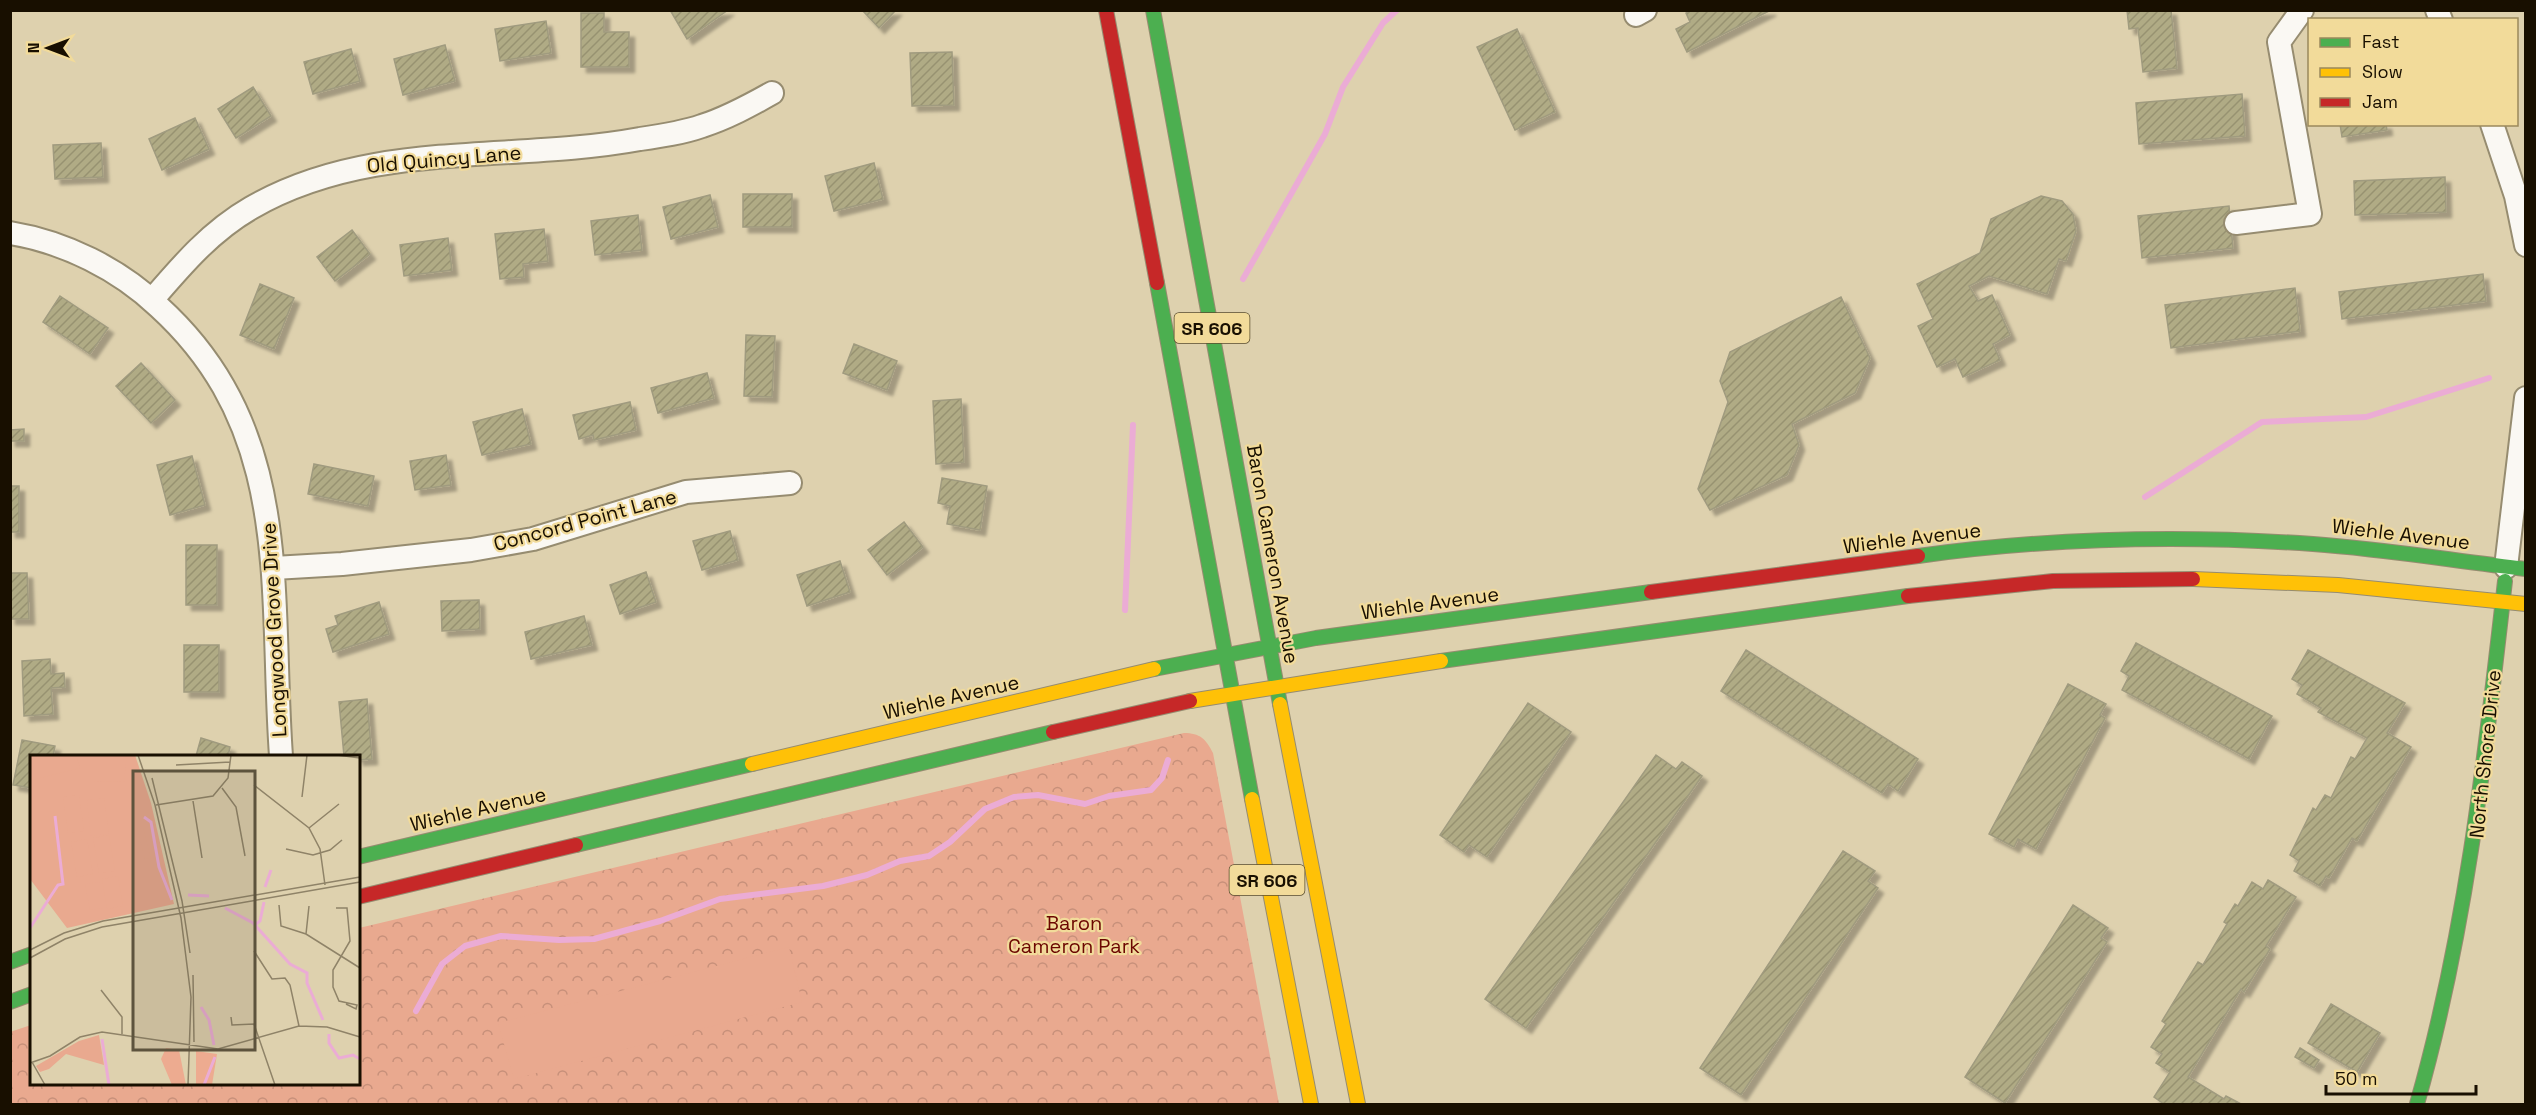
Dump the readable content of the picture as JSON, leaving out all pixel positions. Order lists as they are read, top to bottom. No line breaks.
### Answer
{"streets":{"main road":["SR 606","Wiehle Avenue","Baron Cameron Avenue","North Shore Drive"],"street":["Old Quincy Lane","Concord Point Lane","Longwood Grove Drive"]},"crossings":[["Old Quincy Lane","Longwood Grove Drive"],["SR 606","Wiehle Avenue"],["Concord Point Lane","Longwood Grove Drive"],["Wiehle Avenue","Baron Cameron Avenue"],["Wiehle Avenue","North Shore Drive"]],"parks":["Baron Cameron Park"],"legend":["Fast","Slow","Jam"],"scale_bar":"50 m","north":"left"}
